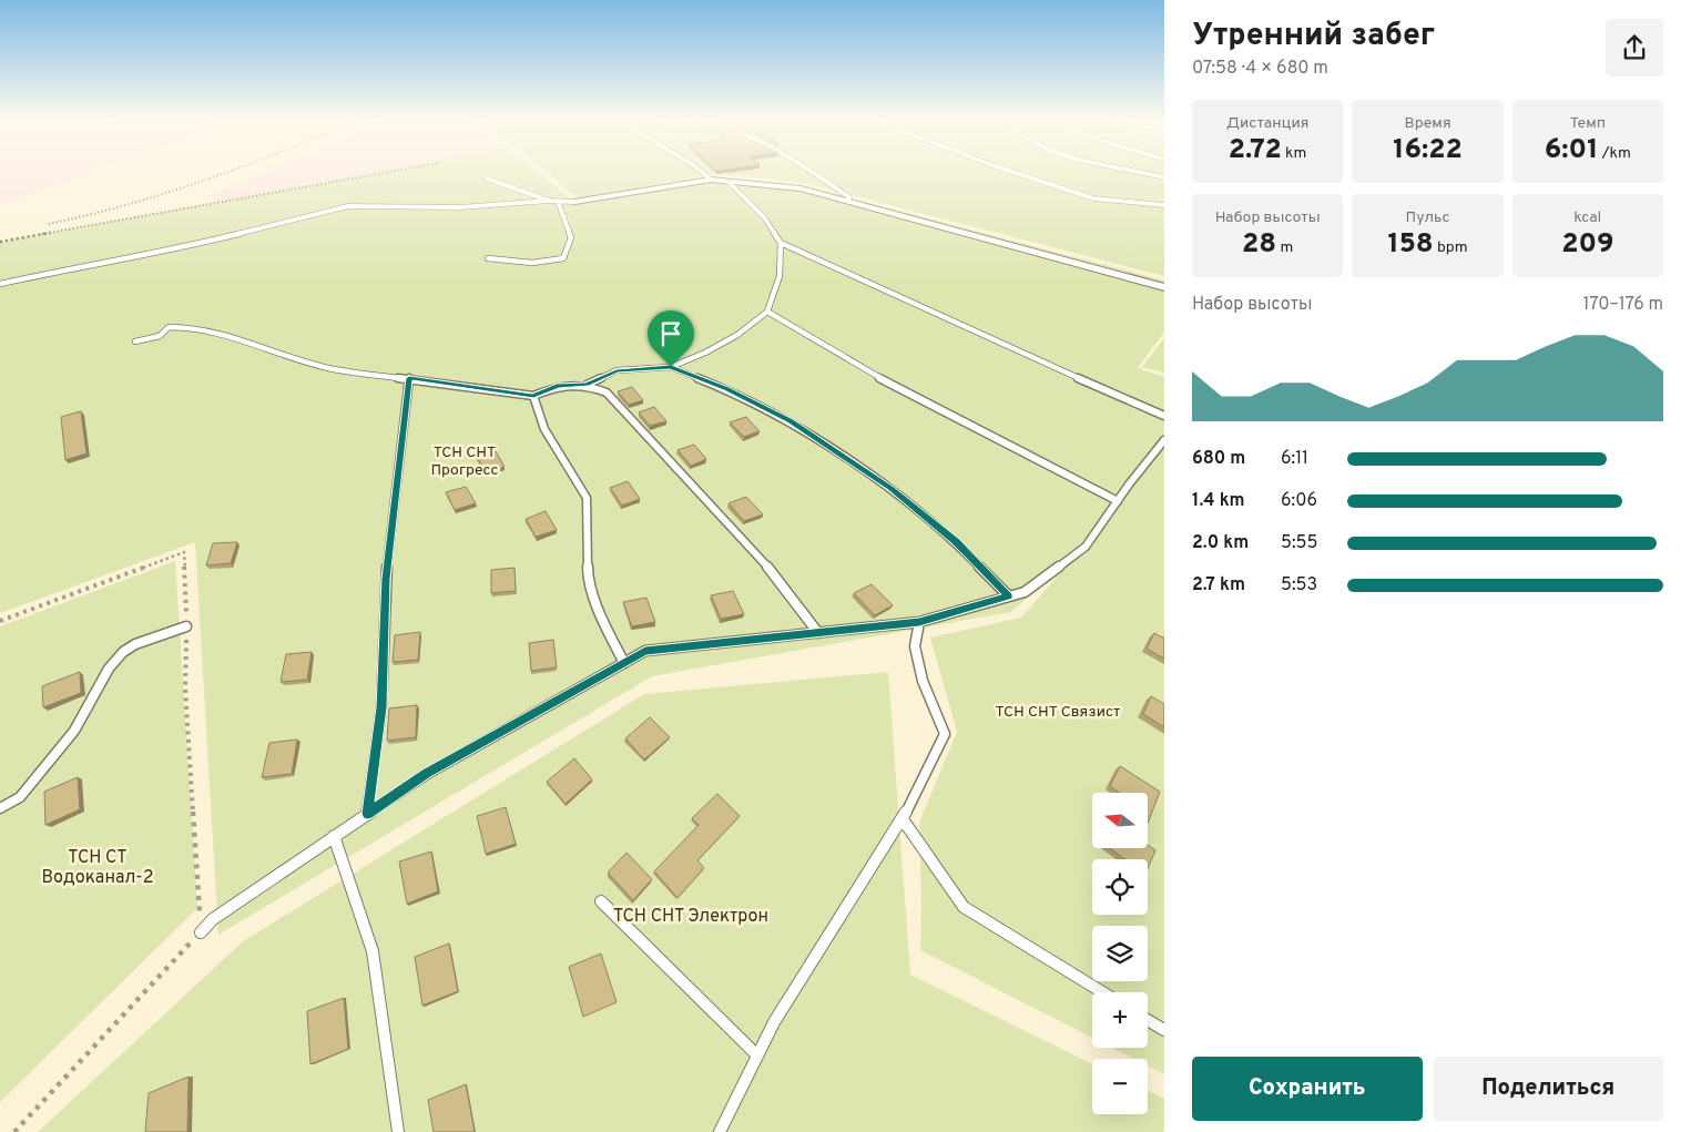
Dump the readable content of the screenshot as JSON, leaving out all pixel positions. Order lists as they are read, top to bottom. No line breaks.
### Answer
{"parks":["ТСН СНТ Прогресс","ТСН СНТ Связист","ТСН СТ Водоканал-2","ТСН СНТ Электрон"],"north":"left","page":{"heading":["Утренний забег","07:58 · 4 × 680 m"],"stats":[["Дистанция","2.72 km"],["Время","16:22"],["Темп","6:01 /km"],["Набор высоты","28 m"],["Пульс","158 bpm"],["kcal","209"]],"chart":["Набор высоты","170–176 m"],"list":[{"name":"680 m","note":"6:11"},{"name":"1.4 km","note":"6:06"},{"name":"2.0 km","note":"5:55"},{"name":"2.7 km","note":"5:53"}],"map_buttons":["+","−"],"buttons":["Сохранить","Поделиться"]}}
